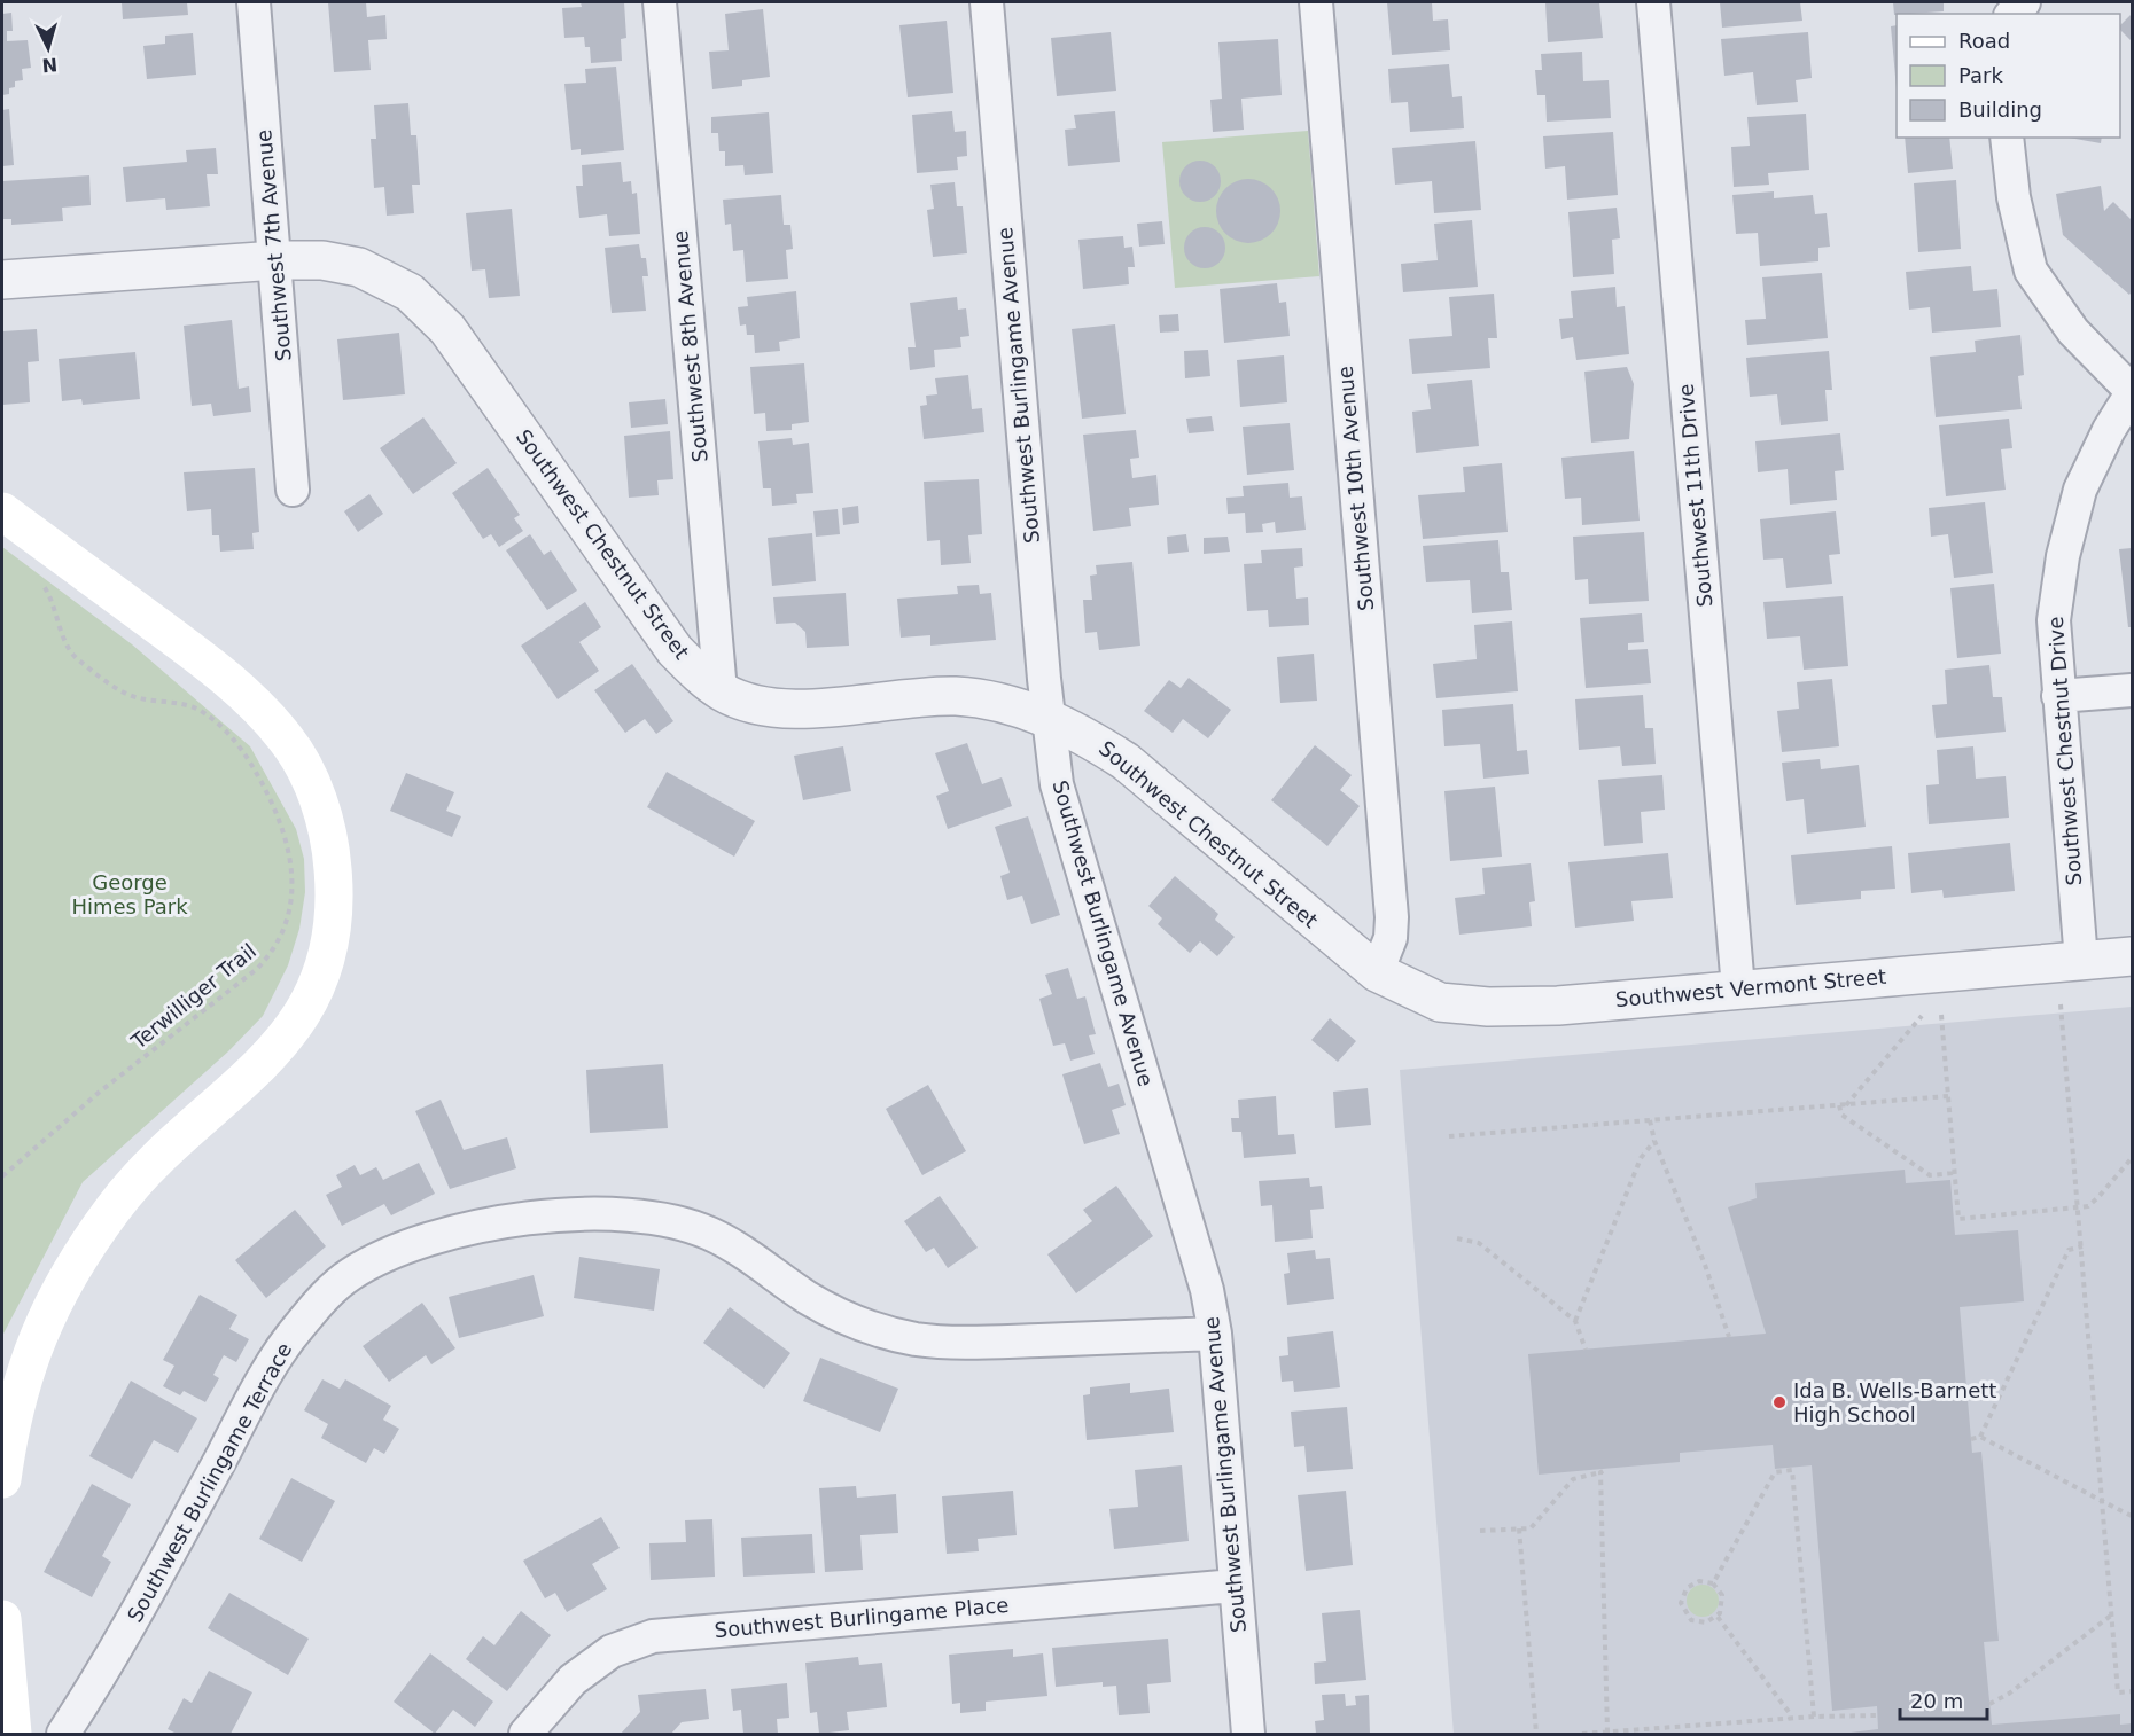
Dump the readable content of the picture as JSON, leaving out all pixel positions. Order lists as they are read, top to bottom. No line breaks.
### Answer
{"streets":{"street":["Southwest 7th Avenue","Southwest 8th Avenue","Southwest Burlingame Avenue","Southwest 10th Avenue","Southwest 11th Drive","Southwest Chestnut Street","Southwest Chestnut Drive","Southwest Vermont Street","Southwest Burlingame Terrace","Southwest Burlingame Place"],"path":["Terwilliger Trail"]},"crossings":[["Southwest 7th Avenue","Southwest Chestnut Street"],["Southwest 8th Avenue","Southwest Chestnut Street"],["Southwest Burlingame Avenue","Southwest Chestnut Street"],["Southwest Burlingame Avenue","Southwest Burlingame Terrace"],["Southwest Burlingame Avenue","Southwest Burlingame Place"],["Southwest 10th Avenue","Southwest Chestnut Street"],["Southwest 10th Avenue","Southwest Vermont Street"],["Southwest 11th Drive","Southwest Vermont Street"],["Southwest Chestnut Street","Southwest Vermont Street"],["Southwest Chestnut Drive","Southwest Vermont Street"]],"parks":["George Himes Park"],"places":["Ida B. Wells-Barnett High School"],"legend":["Road","Park","Building"],"scale_bar":"20 m","north":"bottom"}
